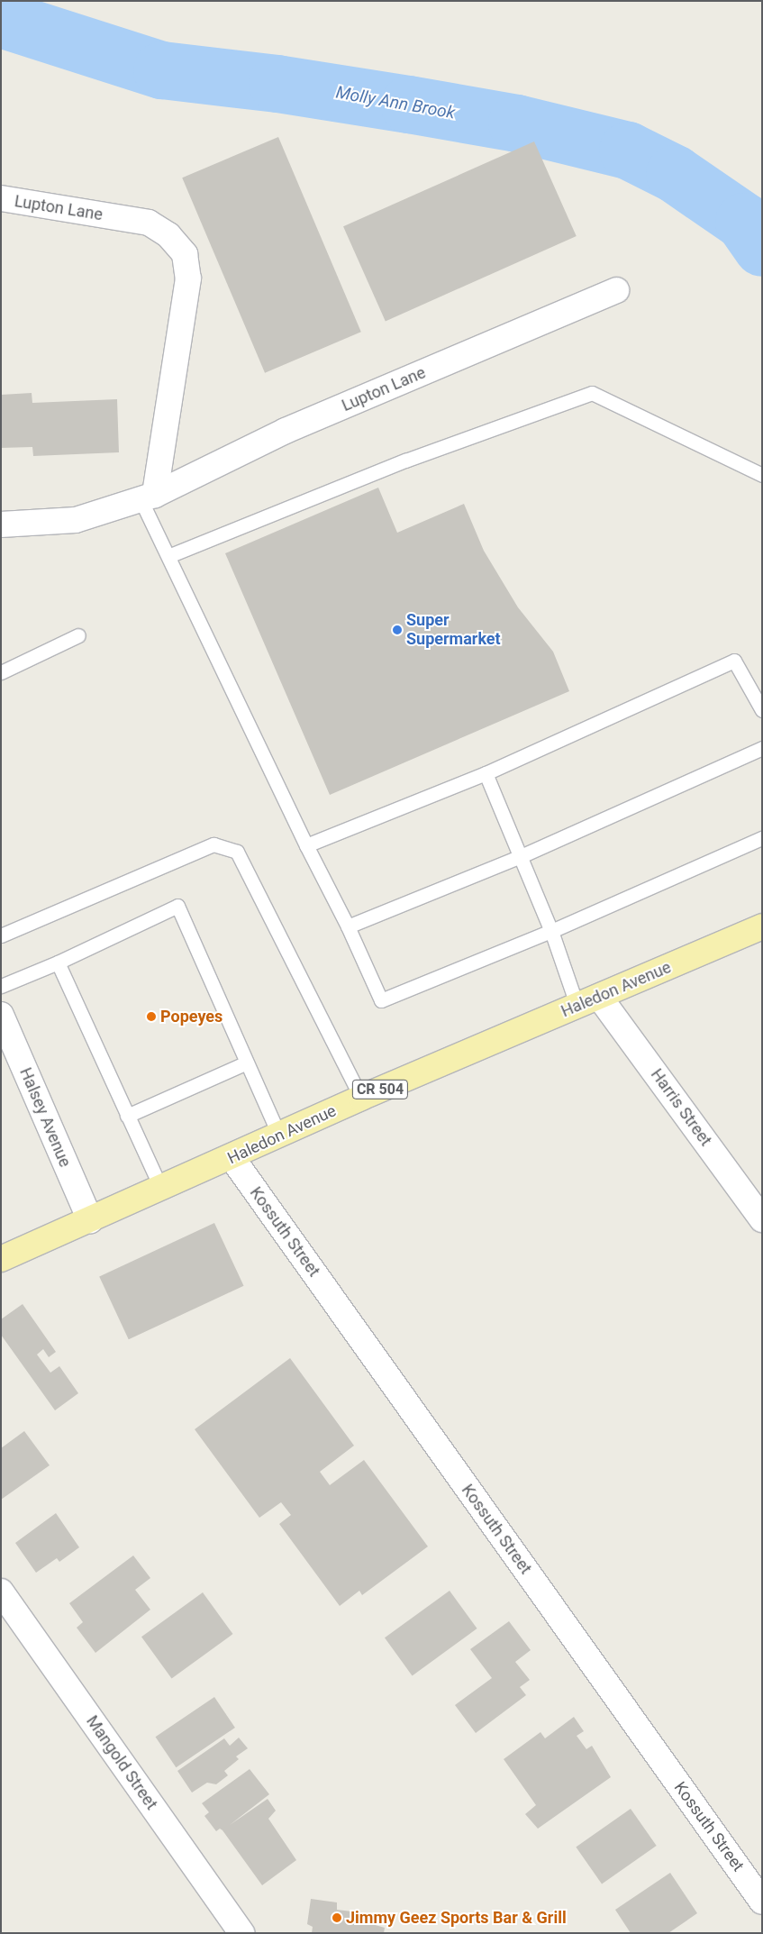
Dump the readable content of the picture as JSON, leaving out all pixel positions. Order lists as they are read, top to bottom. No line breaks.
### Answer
{"streets":{"main road":["Haledon Avenue","CR 504"],"street":["Lupton Lane","Harris Street","Halsey Avenue","Kossuth Street","Mangold Street"]},"crossings":[["Haledon Avenue","Harris Street"],["Haledon Avenue","Halsey Avenue"],["Haledon Avenue","Kossuth Street"]],"water":["Molly Ann Brook"],"places":["Super Supermarket","Popeyes","Jimmy Geez Sports Bar & Grill"]}
